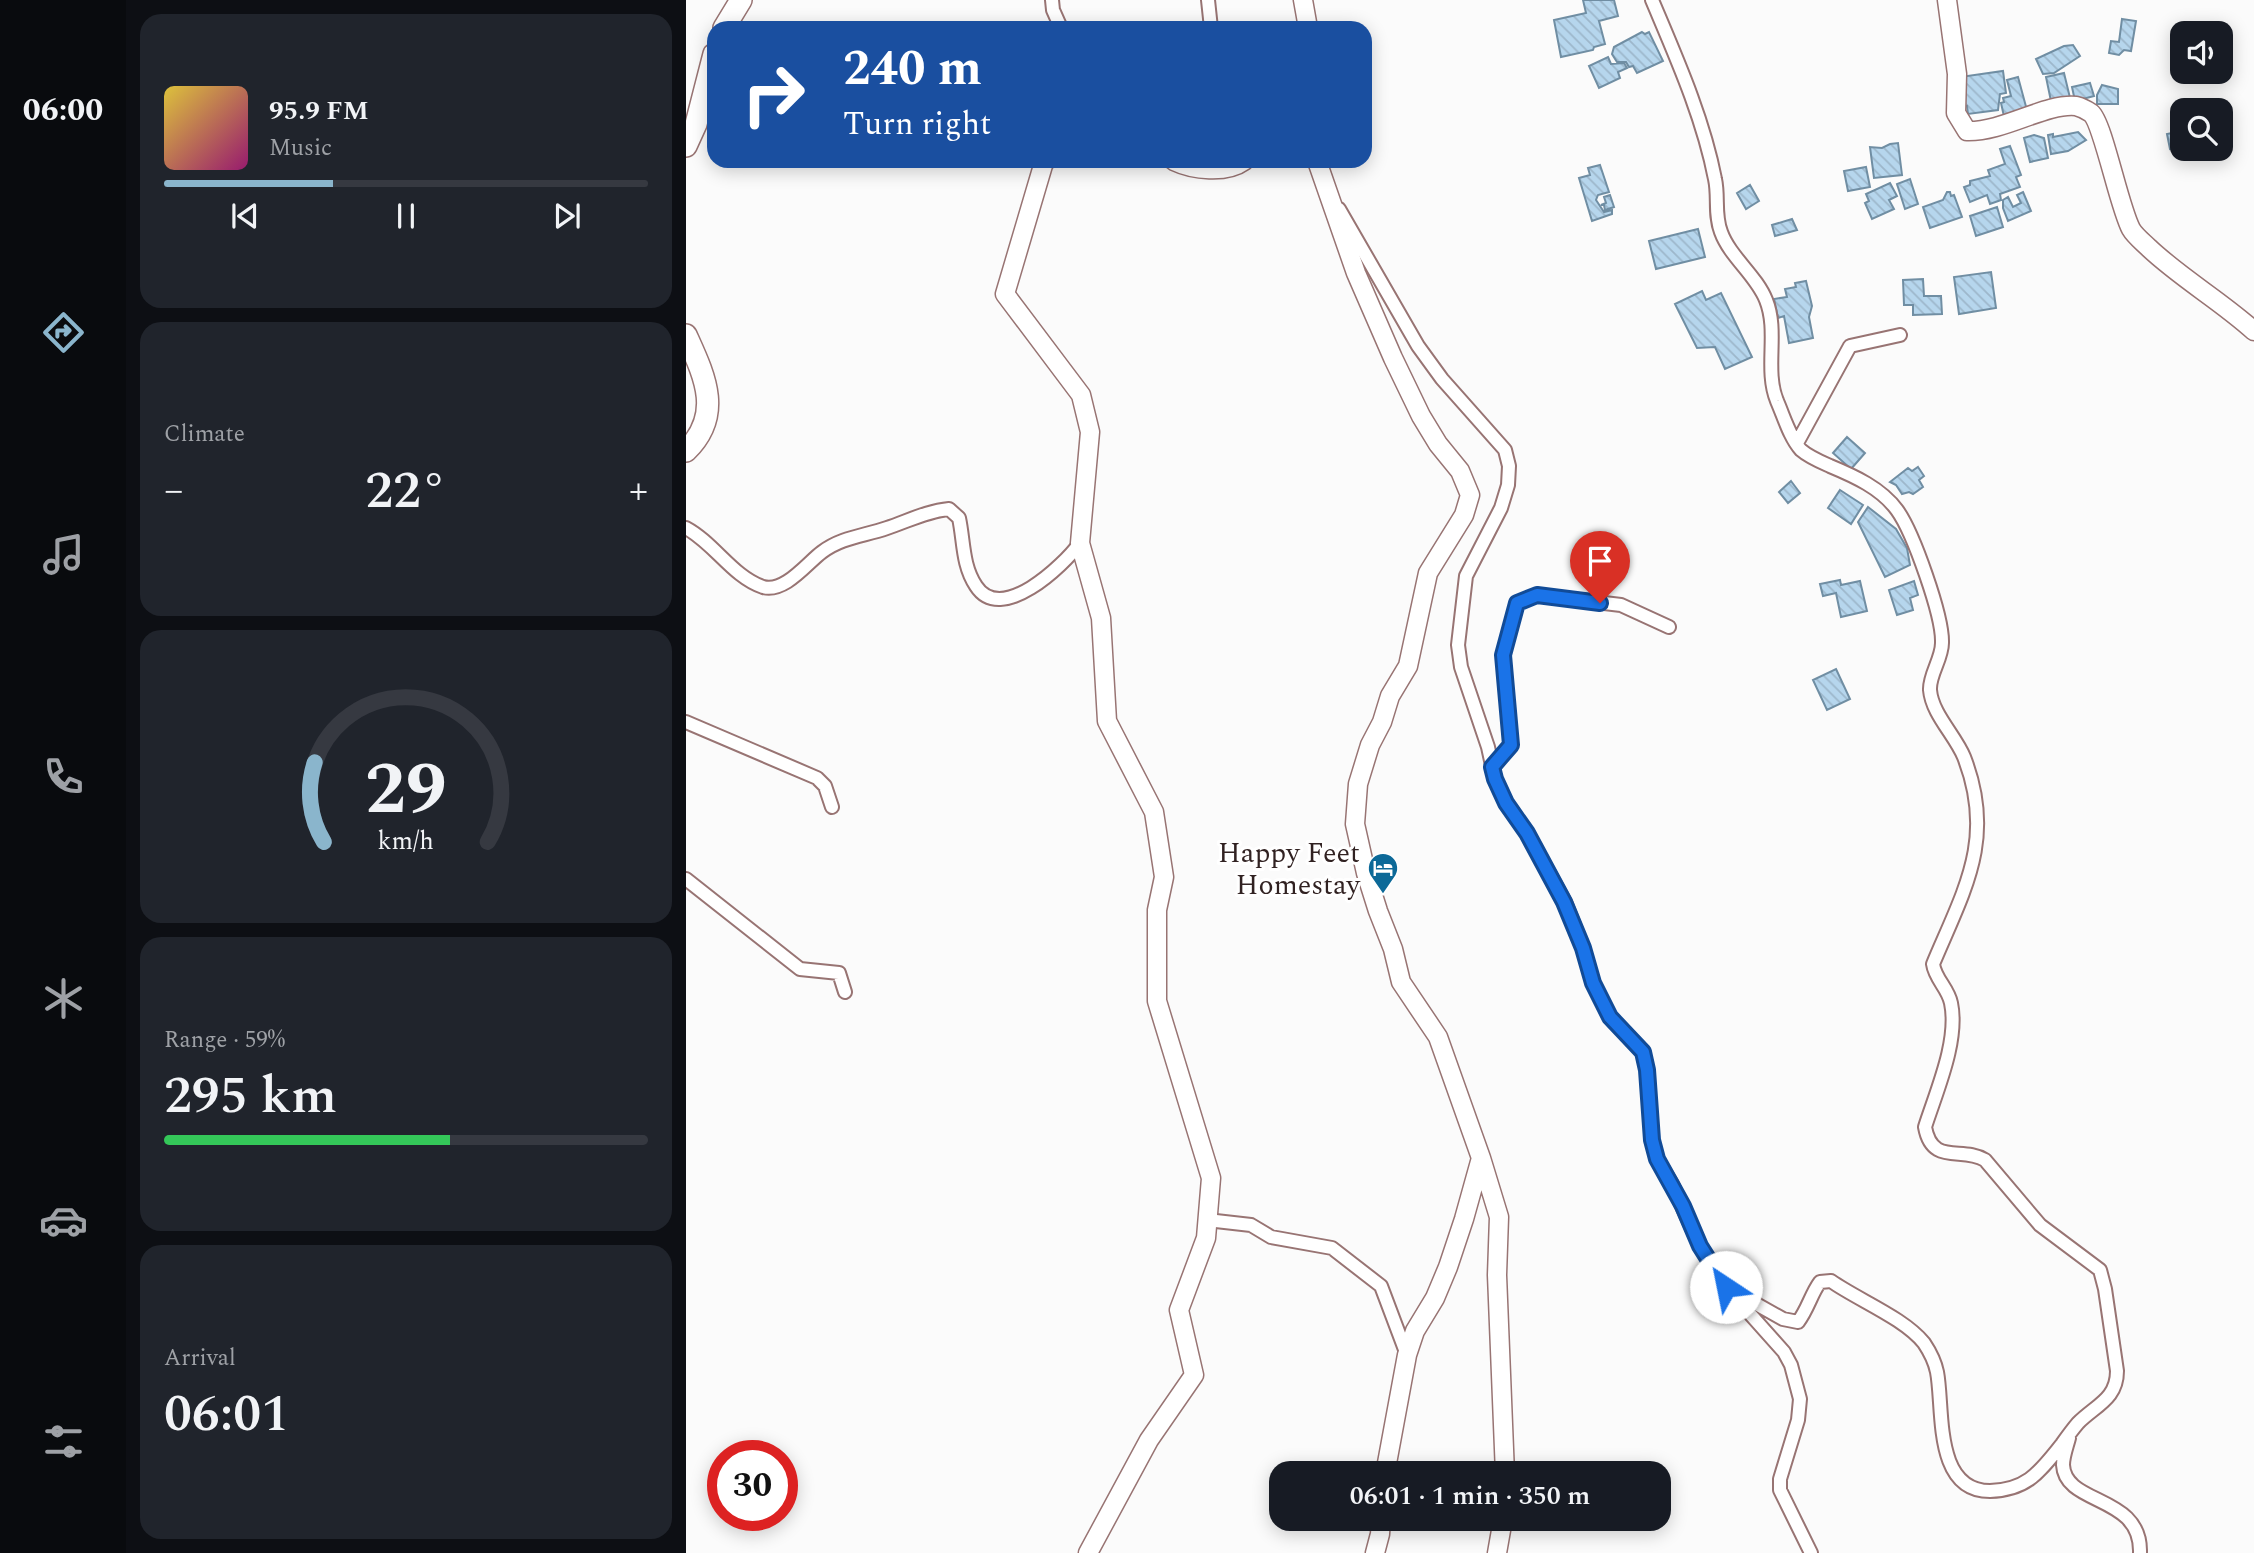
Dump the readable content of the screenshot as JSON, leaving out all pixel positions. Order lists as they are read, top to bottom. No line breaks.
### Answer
{"places":{"hotel":["Happy Feet Homestay"]},"page":{"tabs":"06:00","turn":["240 m","Turn right"],"song":["95.9 FM","Music"],"tile":["Climate",["Range · 59%","295 km"],["Arrival","06:01"]],"heat":["−","22°","+"],"limit":"30","trip":"06:01 · 1 min · 350 m","gauge":["29","km/h"]}}
